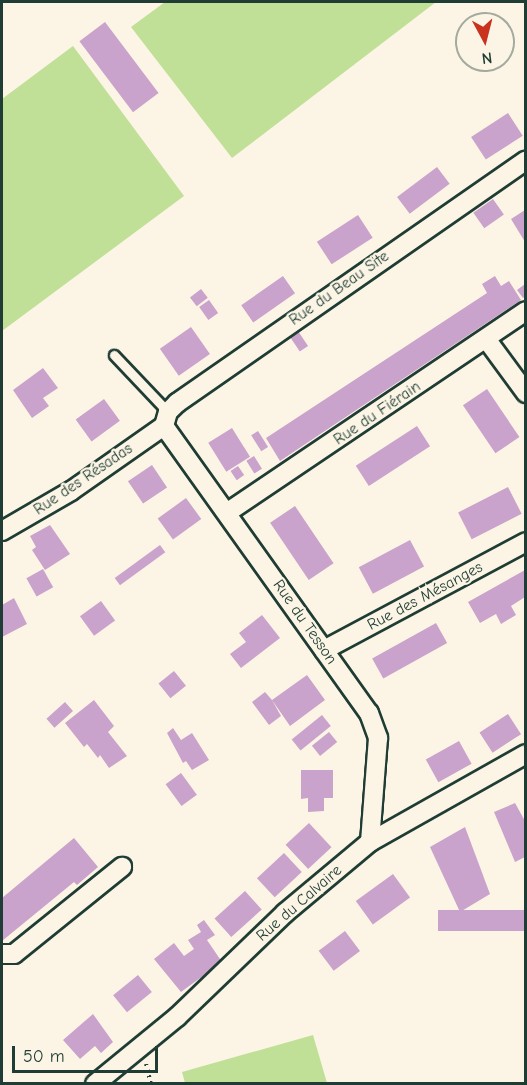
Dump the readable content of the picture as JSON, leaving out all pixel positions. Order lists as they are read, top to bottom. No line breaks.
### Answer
{"streets":{"street":["Rue du Beau Site","Rue du Fiérain","Rue des Résadas","Rue des Mésanges","Rue du Tesson","Rue du Calvaire"]},"crossings":[["Rue du Beau Site","Rue des Résadas"],["Rue du Beau Site","Rue du Tesson"],["Rue du Fiérain","Rue du Tesson"],["Rue des Résadas","Rue du Tesson"],["Rue des Mésanges","Rue du Tesson"],["Rue du Tesson","Rue du Calvaire"]],"scale_bar":"50 m","north":"bottom"}
